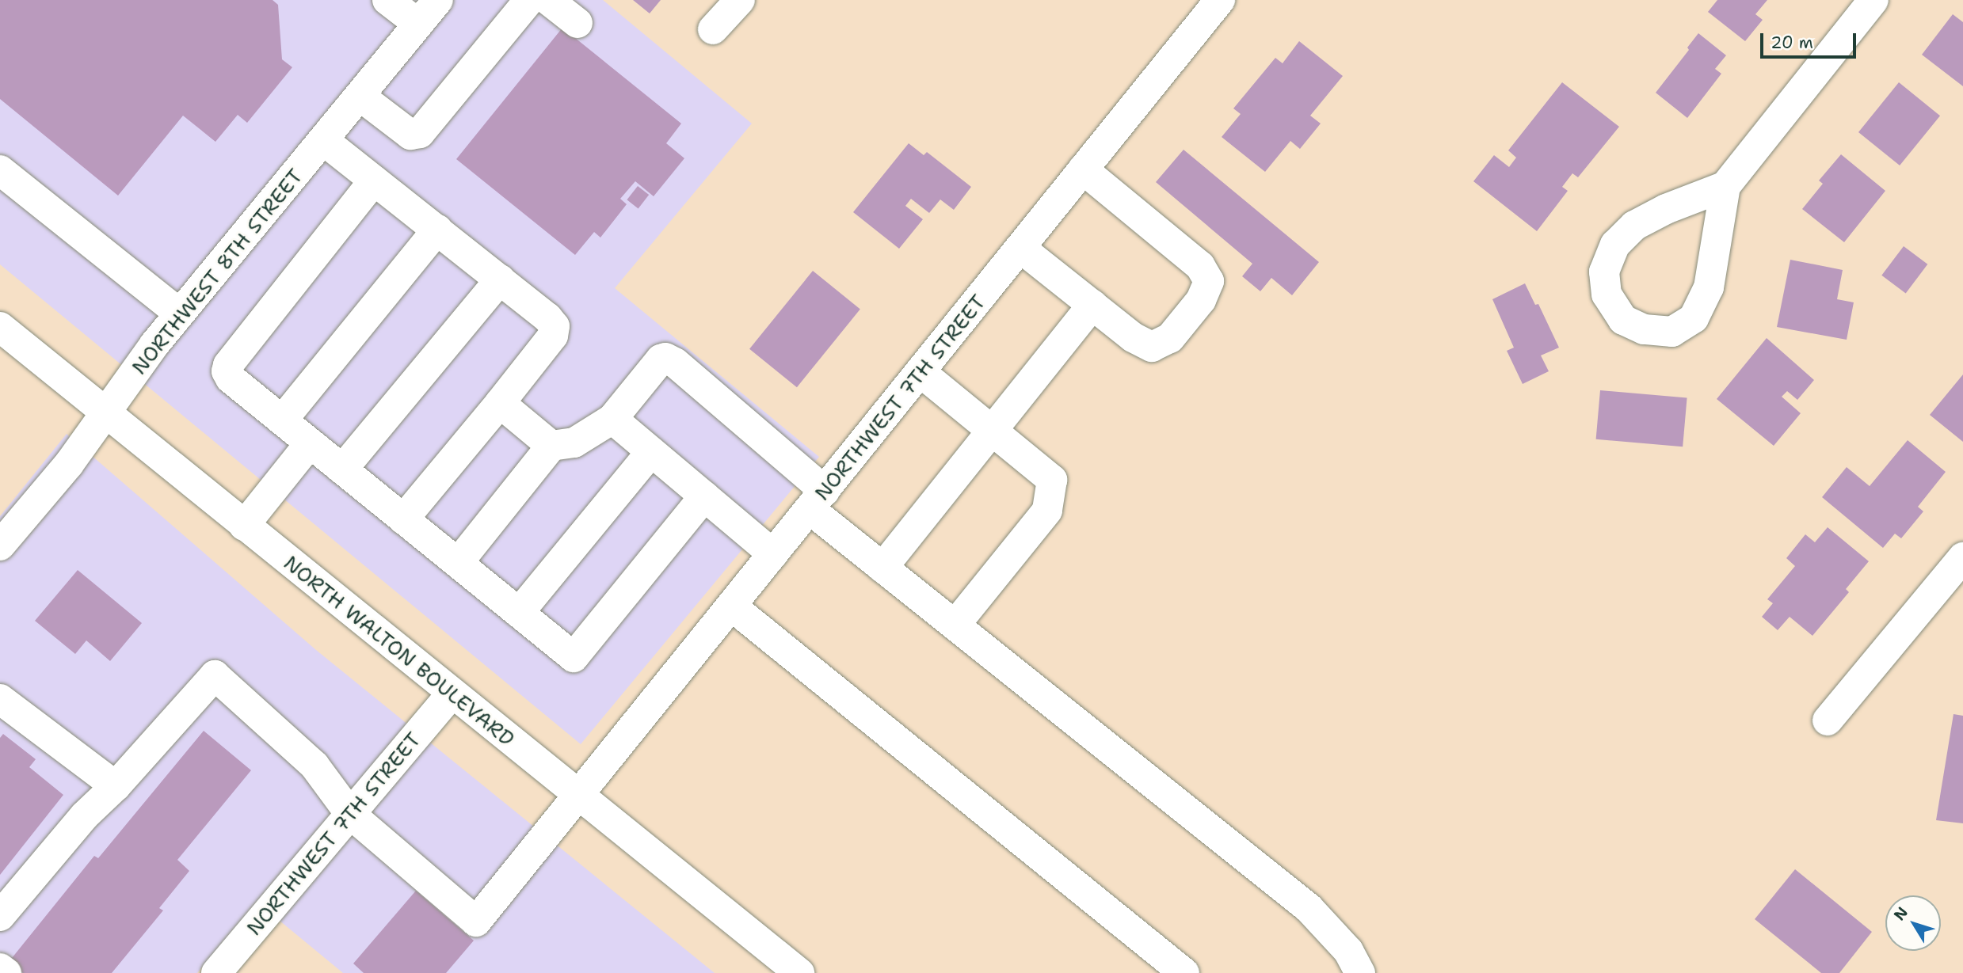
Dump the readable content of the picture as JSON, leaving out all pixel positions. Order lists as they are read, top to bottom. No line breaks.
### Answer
{"streets":{"street":["NORTHWEST 8TH STREET","NORTHWEST 7TH STREET","NORTH WALTON BOULEVARD"]},"crossings":[["NORTHWEST 8TH STREET","NORTH WALTON BOULEVARD"],["NORTHWEST 7TH STREET","NORTH WALTON BOULEVARD"]],"scale_bar":"20 m","north":"top left"}
